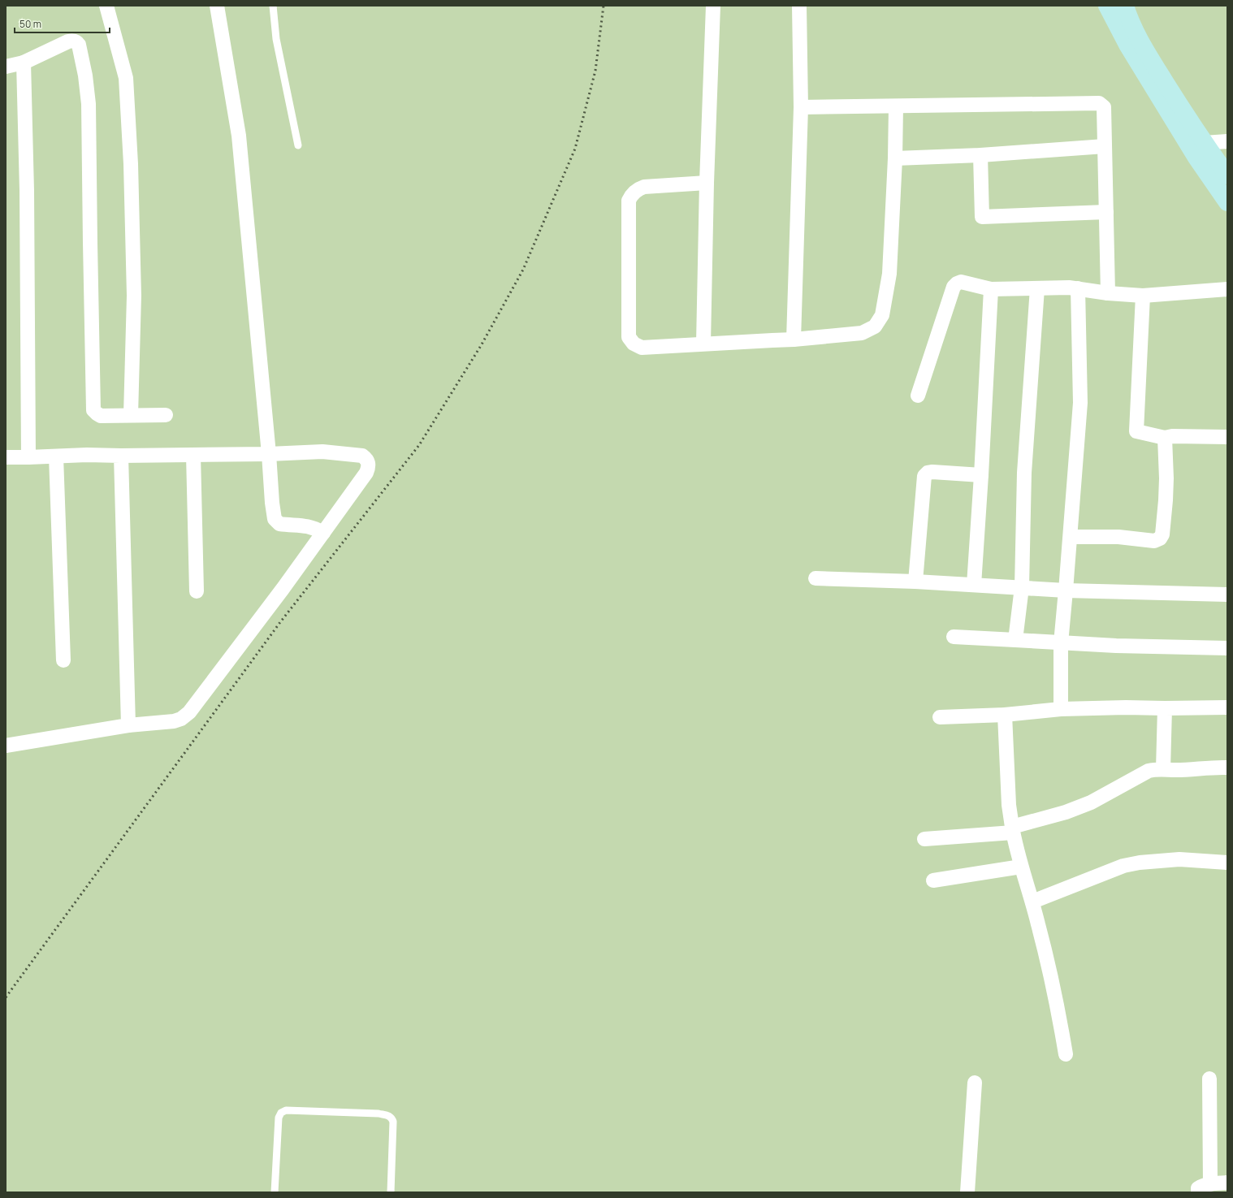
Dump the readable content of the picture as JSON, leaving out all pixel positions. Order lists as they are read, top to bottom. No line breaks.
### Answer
{"scale_bar":"50 m"}
